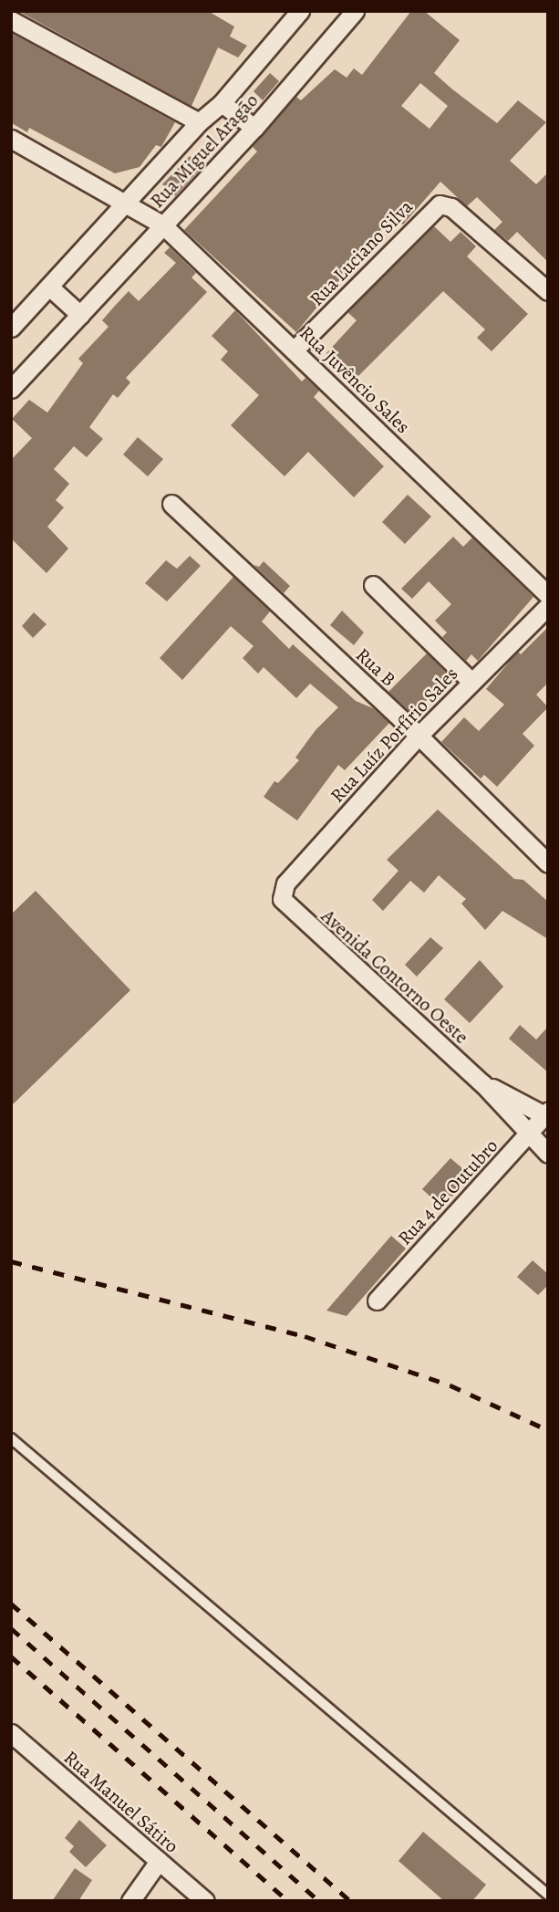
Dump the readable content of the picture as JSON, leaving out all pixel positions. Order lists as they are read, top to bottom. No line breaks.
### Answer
{"streets":{"street":["Rua Miguel Aragão","Rua Luciano Silva","Rua Juvêncio Sales","Rua B","Rua Luíz Porfírio Sales","Avenida Contorno Oeste","Rua 4 de Outubro","Rua Manuel Sátiro"]},"crossings":[["Rua Miguel Aragão","Rua Juvêncio Sales"],["Rua Luciano Silva","Rua Juvêncio Sales"],["Rua B","Rua Luíz Porfírio Sales"],["Rua Luíz Porfírio Sales","Avenida Contorno Oeste"],["Avenida Contorno Oeste","Rua 4 de Outubro"]]}
